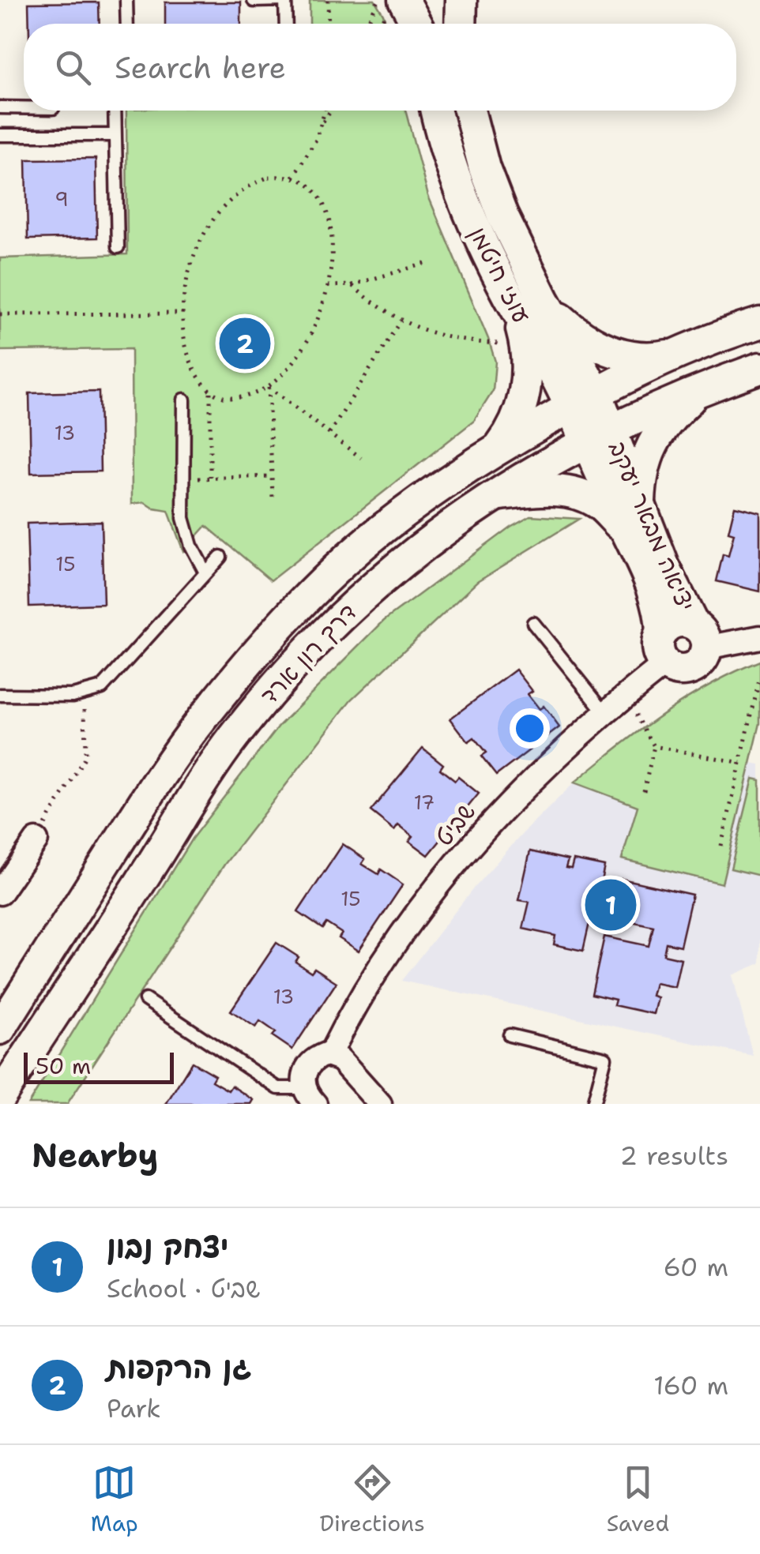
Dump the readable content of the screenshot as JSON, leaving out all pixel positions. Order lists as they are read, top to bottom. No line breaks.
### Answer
{"streets":{"main road":["עוזי חיטמן","יציאה מבאר יעקב","דרך רון ארד"],"street":["שביט"]},"crossings":[["עוזי חיטמן","יציאה מבאר יעקב"],["עוזי חיטמן","דרך רון ארד"],["יציאה מבאר יעקב","שביט"]],"house_numbers":["9","13","15","17","15","13"],"scale_bar":"50 m","page":{"search":"Search here","pins":["2","1"],"scale":"50 m","heading":["Nearby","2 results"],"list":[{"mark":"1","name":"יצחק נבון","note":"School · שביט","value":"60 m"},{"mark":"2","name":"גן הרקפות","note":"Park","value":"160 m"}],"nav":["Map","Directions","Saved"]}}
